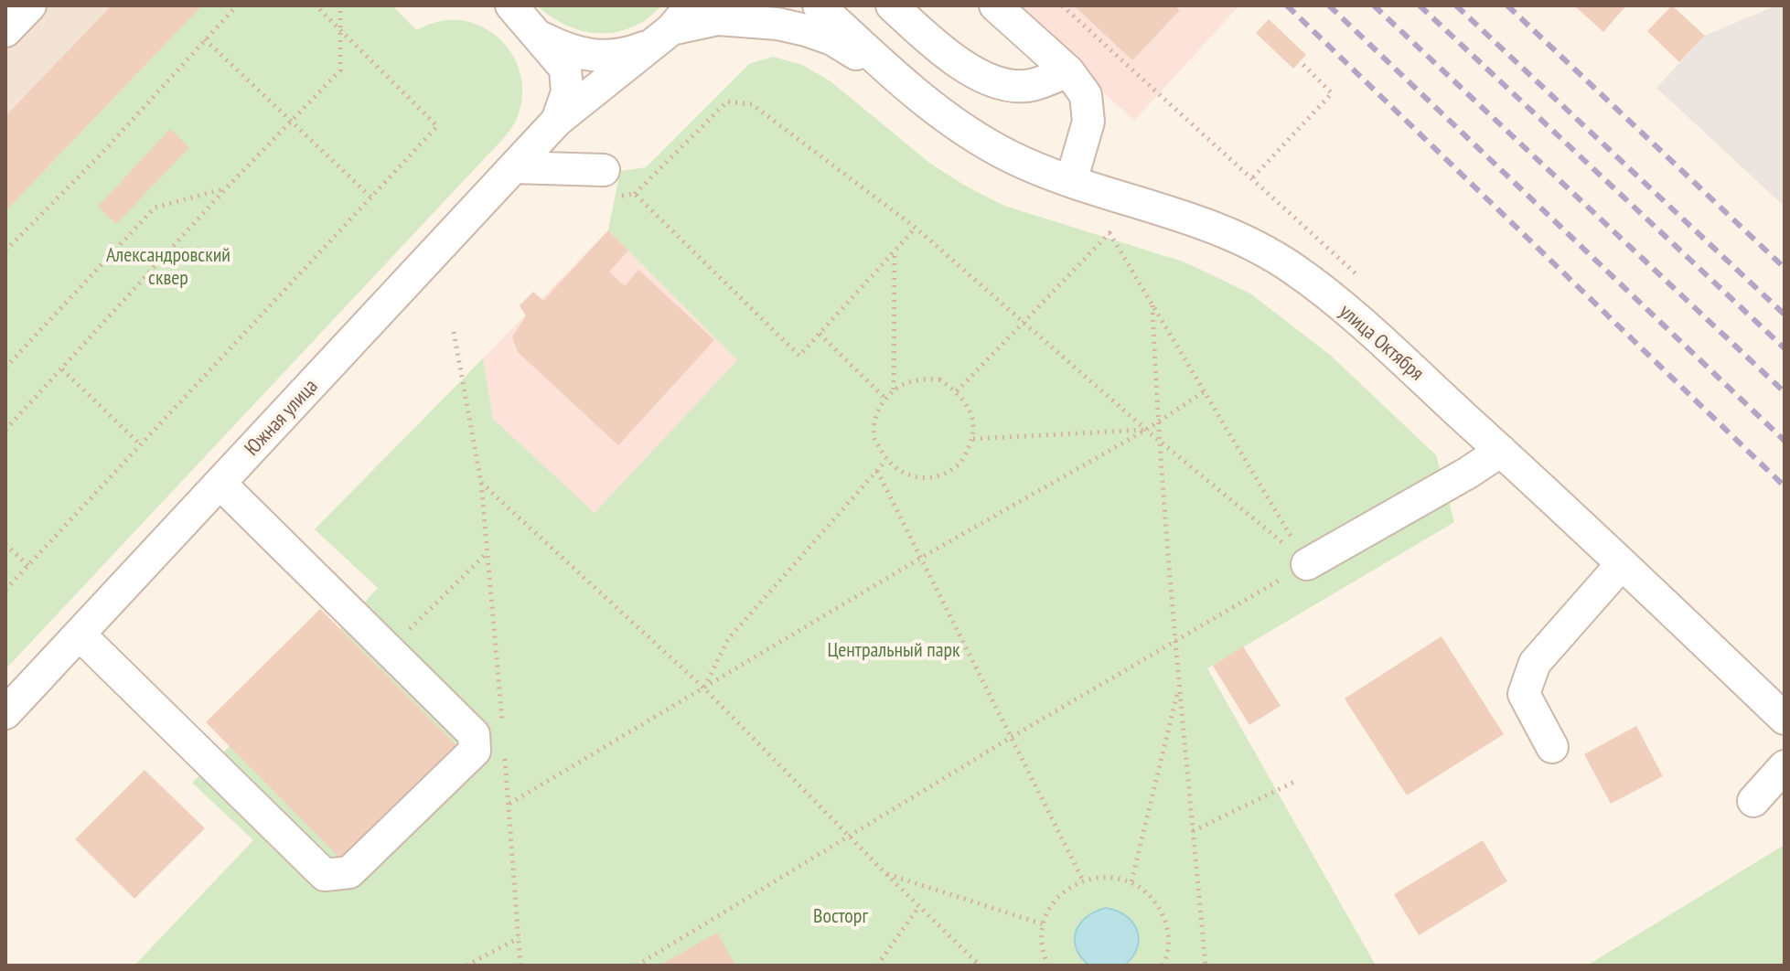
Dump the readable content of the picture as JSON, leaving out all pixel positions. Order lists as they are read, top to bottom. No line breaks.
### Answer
{"streets":{"street":["улица Октября","Южная улица"]},"crossings":[["улица Октября","Южная улица"]],"parks":["Александровский сквер","Центральный парк","Восторг"]}
